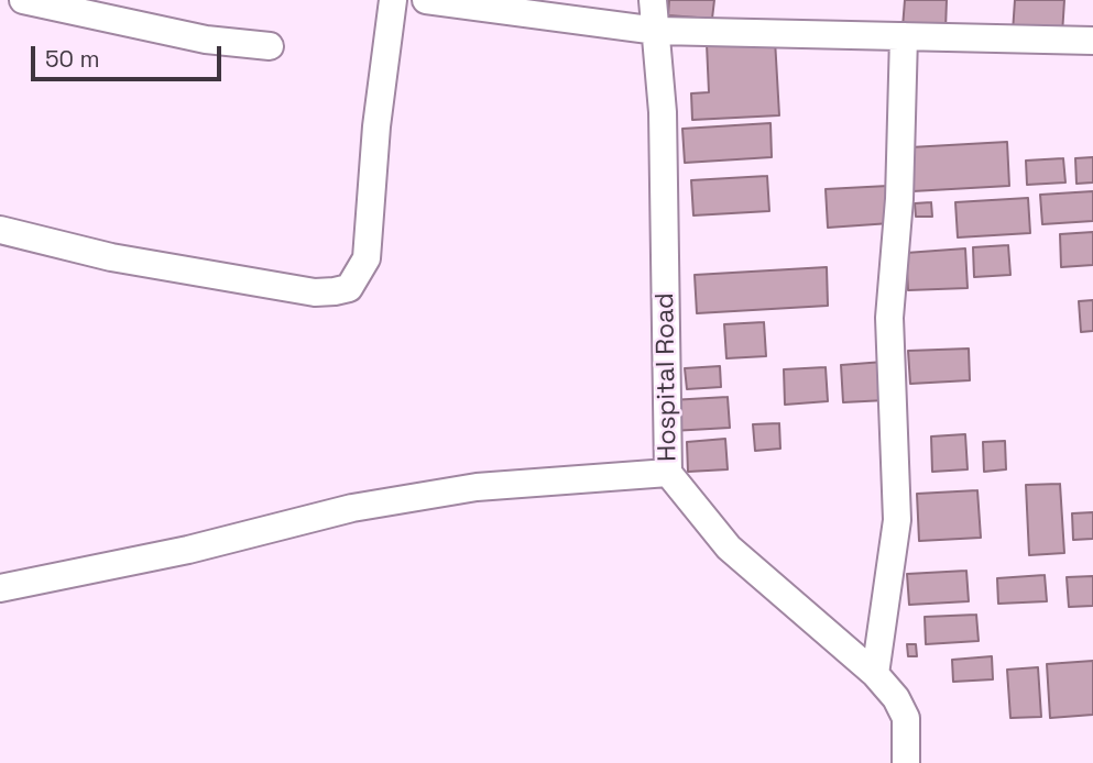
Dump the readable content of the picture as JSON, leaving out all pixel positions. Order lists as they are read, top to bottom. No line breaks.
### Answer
{"streets":{"street":["Hospital Road"]},"scale_bar":"50 m"}
